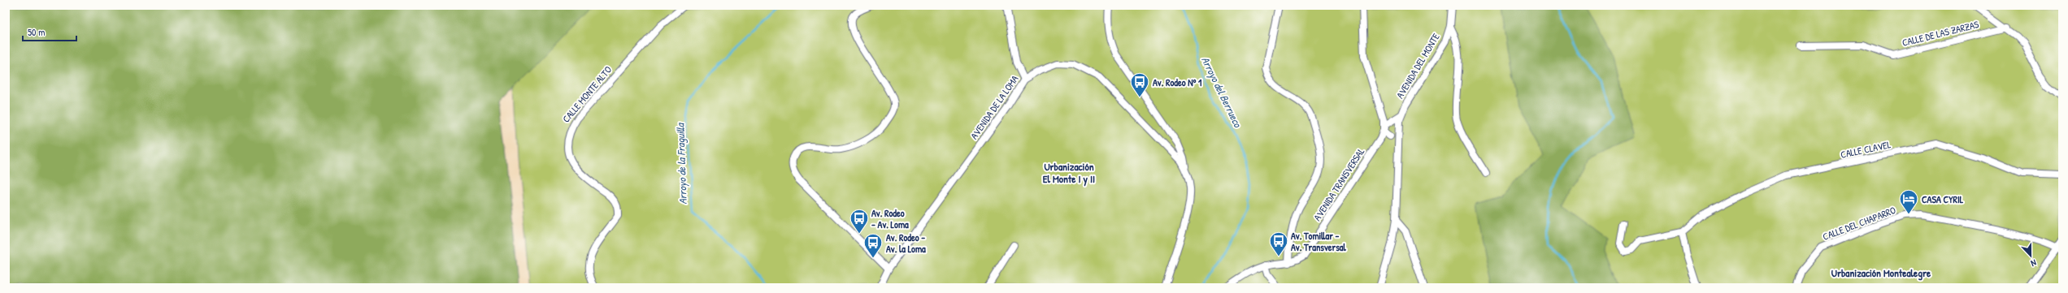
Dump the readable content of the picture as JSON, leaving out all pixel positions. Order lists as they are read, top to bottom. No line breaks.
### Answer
{"streets":{"street":["CALLE DE LAS ZARZAS","AVENIDA DEL MONTE","CALLE MONTE ALTO","AVENIDA DE LA LOMA","CALLE CLAVEL","AVENIDA TRANSVERSAL","CALLE DEL CHAPARRO"]},"crossings":[["AVENIDA DEL MONTE","AVENIDA TRANSVERSAL"]],"districts":["Urbanización El Monte I y II","Urbanización Montealegre"],"water":["Arroyo del Berrueco","Arroyo de la Fraguilla"],"places":{"bus stop":["Av. Rodeo Nº 1","Av. Rodeo - Av. Loma","Av. Tomillar - Av. Transversal","Av. Rodeo - Av. la Loma"],"hotel":["CASA CYRIL"]},"scale_bar":"50 m","north":"bottom"}
